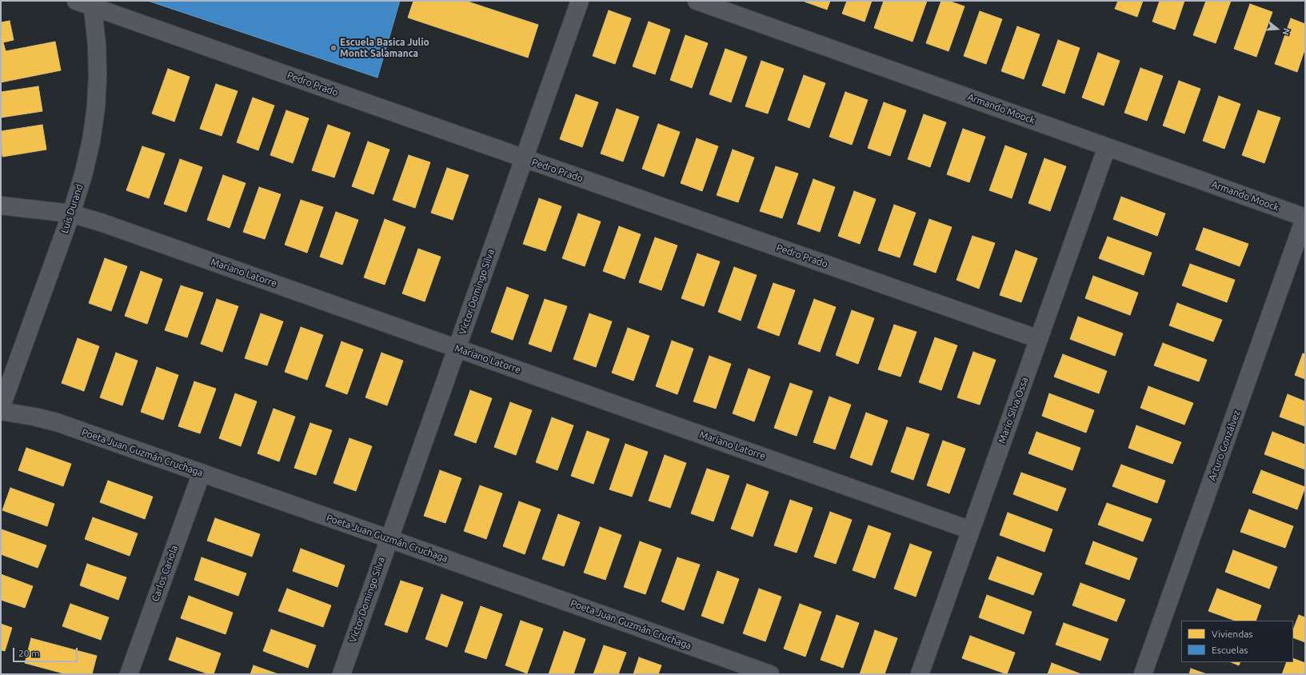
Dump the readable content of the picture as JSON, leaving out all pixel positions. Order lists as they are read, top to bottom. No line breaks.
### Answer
{"streets":{"street":["Pedro Prado","Armando Moock","Luis Durand","Mariano Latorre","Víctor Domingo Silva","Mario Silva Ossa","Arturo Gonzálvez","Poeta Juan Guzmán Cruchaga","Carlos Cariola"]},"crossings":[["Pedro Prado","Luis Durand"],["Pedro Prado","Víctor Domingo Silva"],["Pedro Prado","Mario Silva Ossa"],["Armando Moock","Mario Silva Ossa"],["Armando Moock","Arturo Gonzálvez"],["Luis Durand","Mariano Latorre"],["Mariano Latorre","Víctor Domingo Silva"],["Mariano Latorre","Mario Silva Ossa"],["Víctor Domingo Silva","Poeta Juan Guzmán Cruchaga"],["Poeta Juan Guzmán Cruchaga","Carlos Cariola"]],"places":["Escuela Basica Julio Montt Salamanca"],"legend":["Viviendas","Escuelas"],"scale_bar":"20 m","north":"right"}
